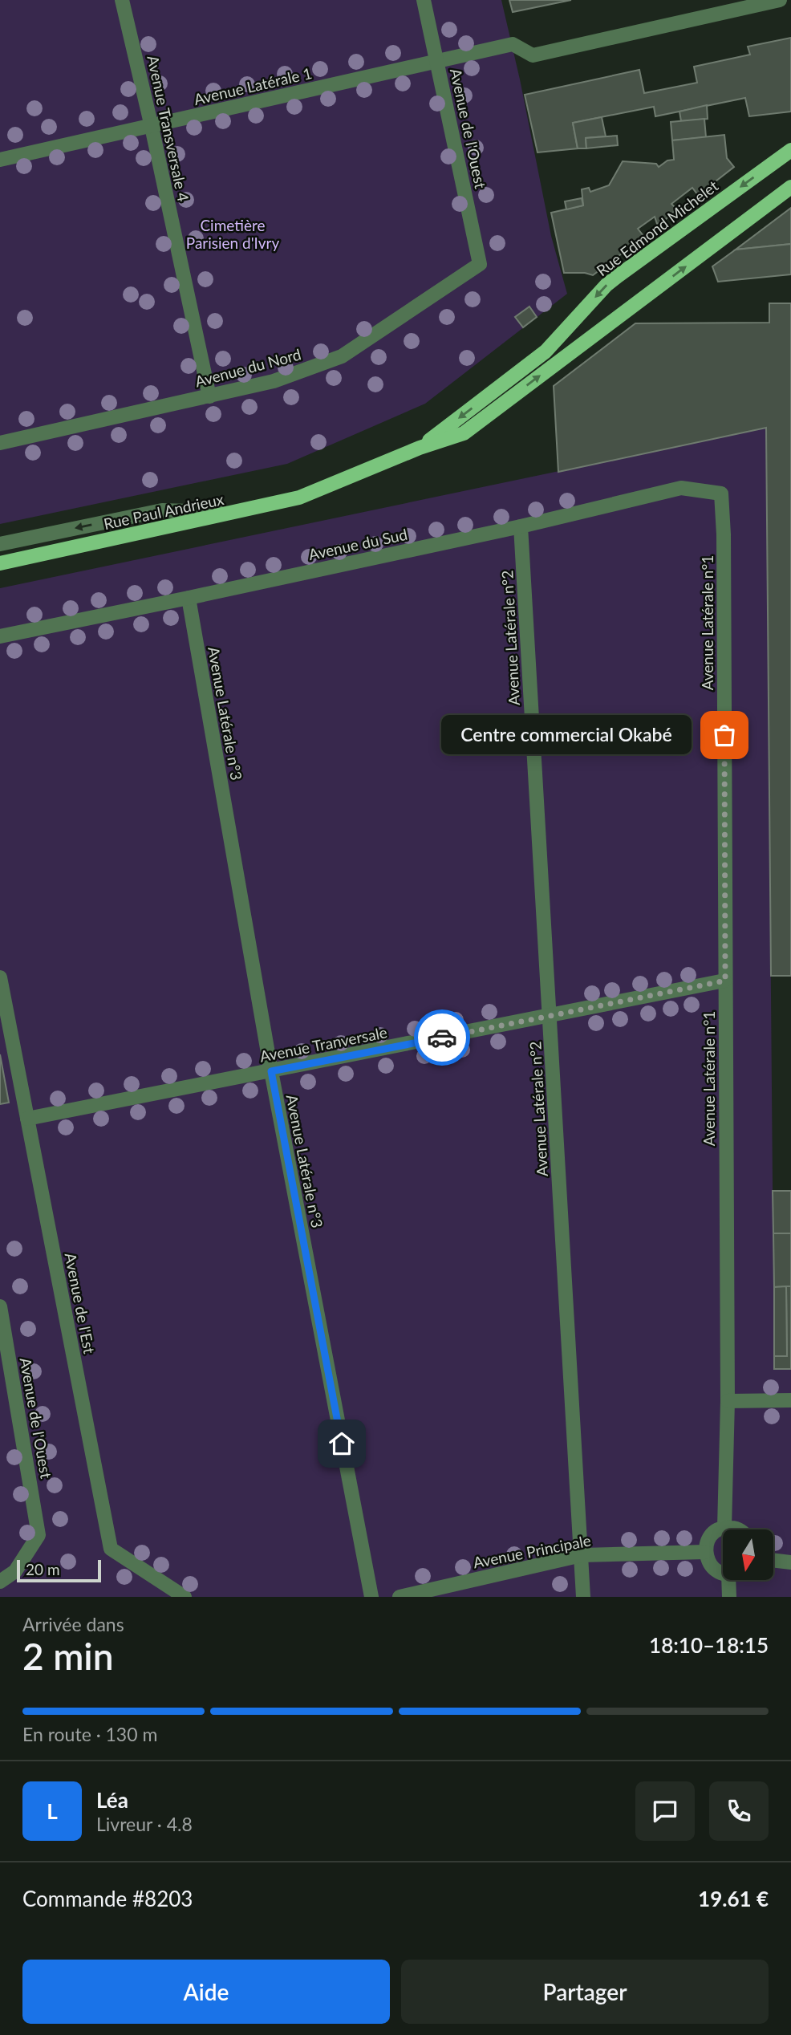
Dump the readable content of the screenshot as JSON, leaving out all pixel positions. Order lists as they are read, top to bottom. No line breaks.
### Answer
{"streets":{"main road":["Rue Edmond Michelet","Rue Paul Andrieux"],"street":["Avenue Latérale 1","Avenue Transversale 4","Avenue de l'Ouest","Avenue du Nord","Avenue du Sud","Avenue Latérale n°1","Avenue Latérale n°2","Avenue Latérale n°3","Avenue Tranversale","Avenue de l'Est","Avenue Principale"]},"crossings":[["Avenue Latérale 1","Avenue Transversale 4"],["Avenue Latérale 1","Avenue de l'Ouest"],["Avenue Transversale 4","Avenue du Nord"],["Avenue de l'Ouest","Avenue du Nord"],["Rue Edmond Michelet","Rue Paul Andrieux"],["Avenue du Sud","Avenue Latérale n°1"],["Avenue du Sud","Avenue Latérale n°2"],["Avenue du Sud","Avenue Latérale n°3"],["Avenue Latérale n°1","Avenue Tranversale"],["Avenue Latérale n°2","Avenue Tranversale"],["Avenue Latérale n°2","Avenue Principale"],["Avenue Latérale n°3","Avenue Tranversale"],["Avenue Tranversale","Avenue de l'Est"]],"one_way":["Rue Paul Andrieux"],"parks":["Cimetière Parisien d'Ivry"],"places":["Centre commercial Okabé"],"scale_bar":"20 m","north":"bottom","page":{"bubble":"Centre commercial Okabé","scale":"20 m","heading":["2 min","Arrivée dans","18:10–18:15"],"panel":["Léa","Livreur · 4.8","Commande #8203","19.61 €"],"bar":"En route · 130 m","round":"L","buttons":["Aide","Partager"]}}
